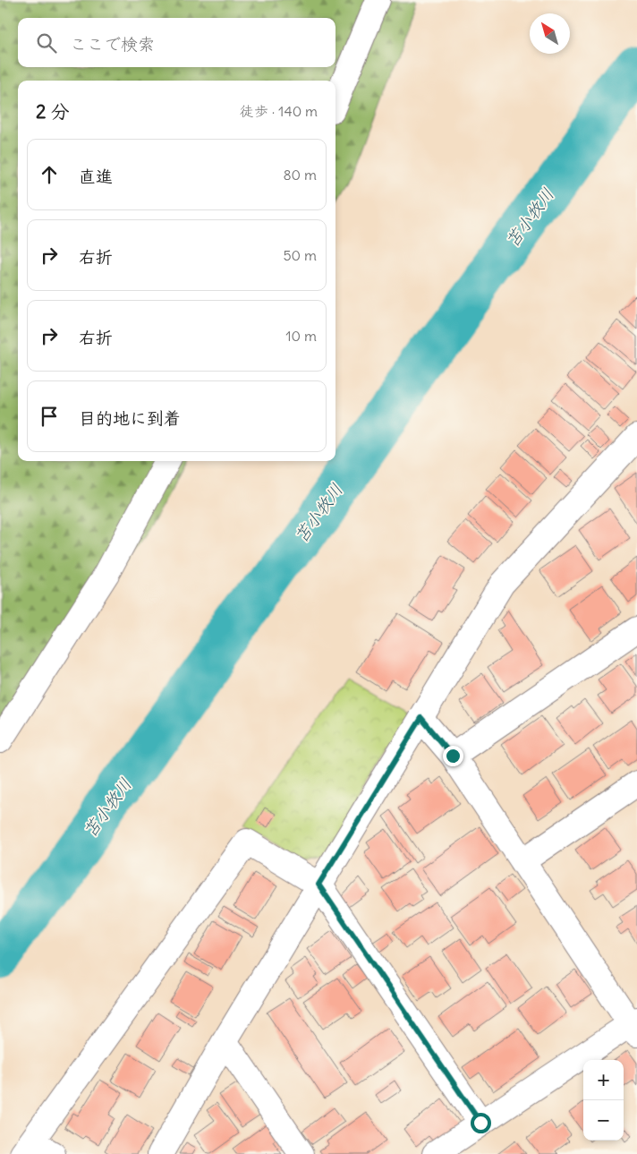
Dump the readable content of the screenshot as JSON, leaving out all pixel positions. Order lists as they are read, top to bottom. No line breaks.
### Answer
{"water":["苫小牧川"],"north":"top left","page":{"search":"ここで検索","heading":["2 分","徒歩 · 140 m"],"list":[["直進","80 m"],["右折","50 m"],["右折","10 m"],"目的地に到着"],"map_buttons":["+","−"]}}
